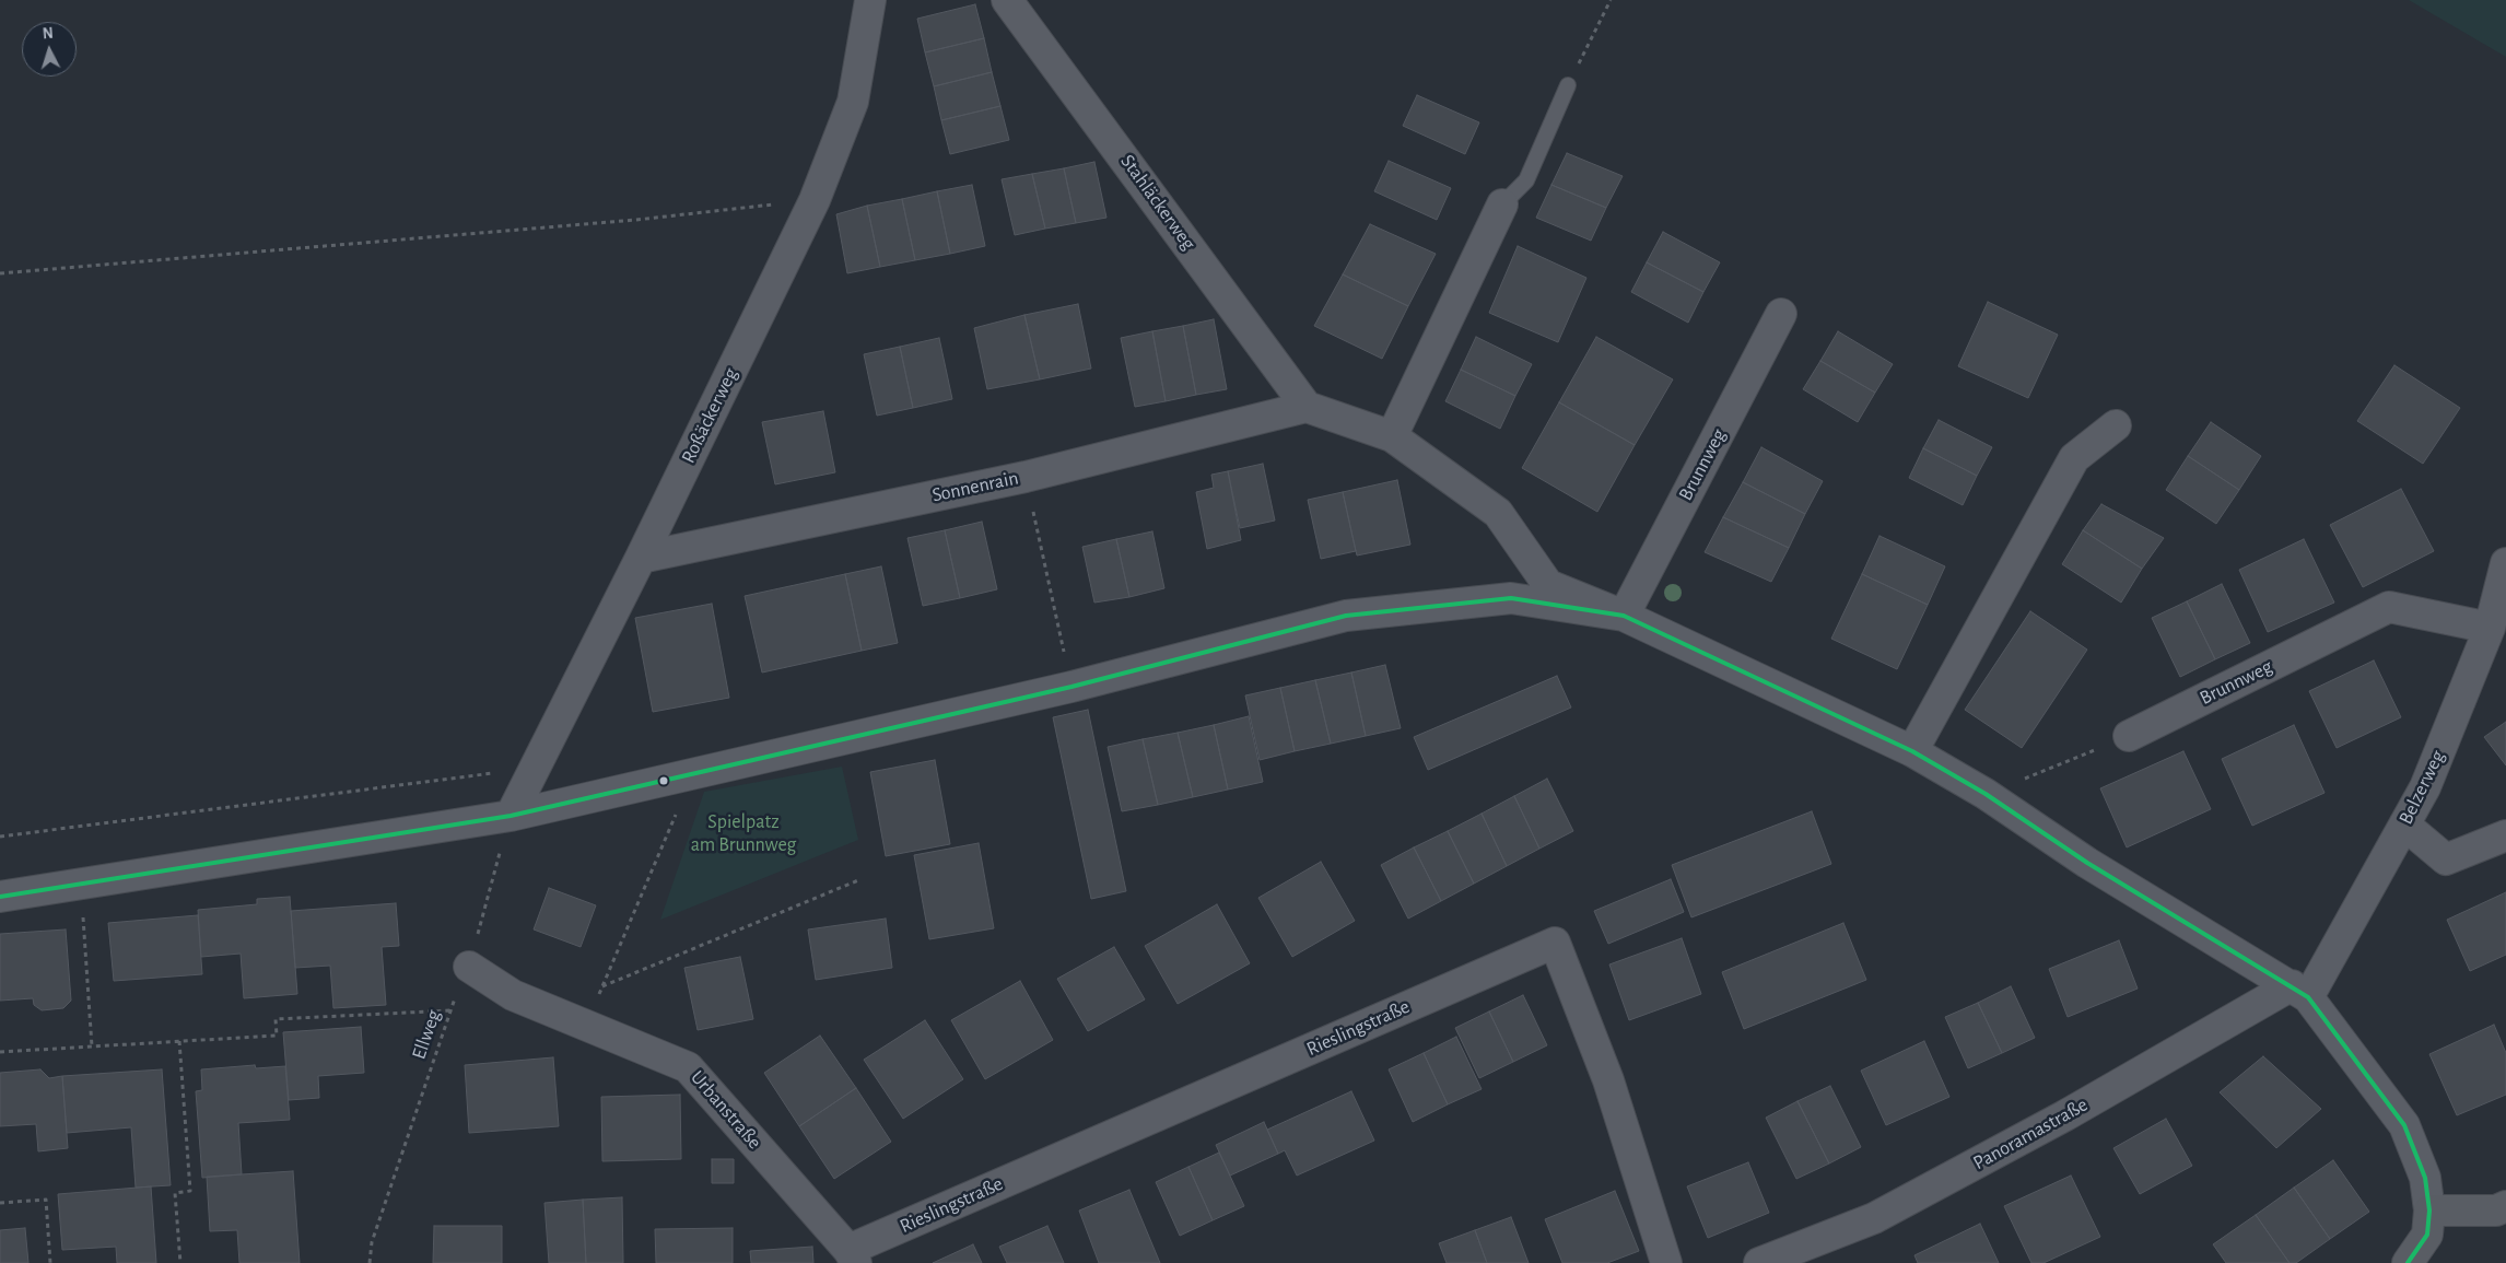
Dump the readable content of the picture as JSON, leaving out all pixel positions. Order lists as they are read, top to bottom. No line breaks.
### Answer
{"streets":{"street":["Stahläckerweg","Roßäckerweg","Brunnweg","Sonnenrain","Belzerweg","Rieslingstraße","Urbanstraße","Panoramastraße"],"path":["Ellweg"]},"crossings":[["Stahläckerweg","Sonnenrain"],["Roßäckerweg","Sonnenrain"],["Roßäckerweg","Ellweg"],["Brunnweg","Belzerweg"],["Belzerweg","Panoramastraße"],["Rieslingstraße","Urbanstraße"],["Ellweg","Urbanstraße"]],"parks":["Spielpatz am Brunnweg"],"north":"top"}
